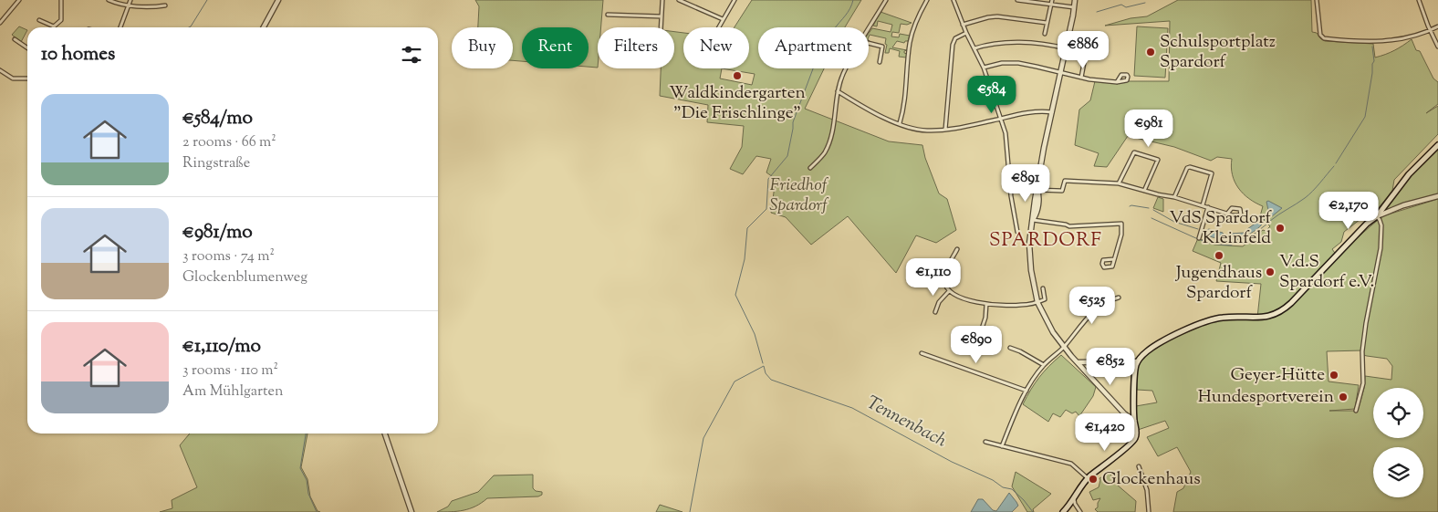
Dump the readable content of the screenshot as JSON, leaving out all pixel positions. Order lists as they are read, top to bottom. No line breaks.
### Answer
{"districts":["SPARDORF"],"water":["Tennenbach"],"parks":["Friedhof Spardorf"],"places":["Schulsportplatz Spardorf","Waldkindergarten \"Die Frischlinge\"","VdS Spardorf Kleinfeld","Jugendhaus Spardorf","V.d.S Spardorf e.V.","Geyer-Hütte","Hundesportverein","Glockenhaus"],"page":{"chip":["Buy","Rent","Filters","New","Apartment"],"heading":"10 homes","price":["€886","€584","€981","€891","€2,170","€1,110","€525","€890","€852","€1,420"],"list":[{"name":"€584/mo","note":"2 rooms · 66 m² · Ringstraße"},{"name":"€981/mo","note":"3 rooms · 74 m² · Glockenblumenweg"},{"name":"€1,110/mo","note":"3 rooms · 110 m² · Am Mühlgarten"}]}}
